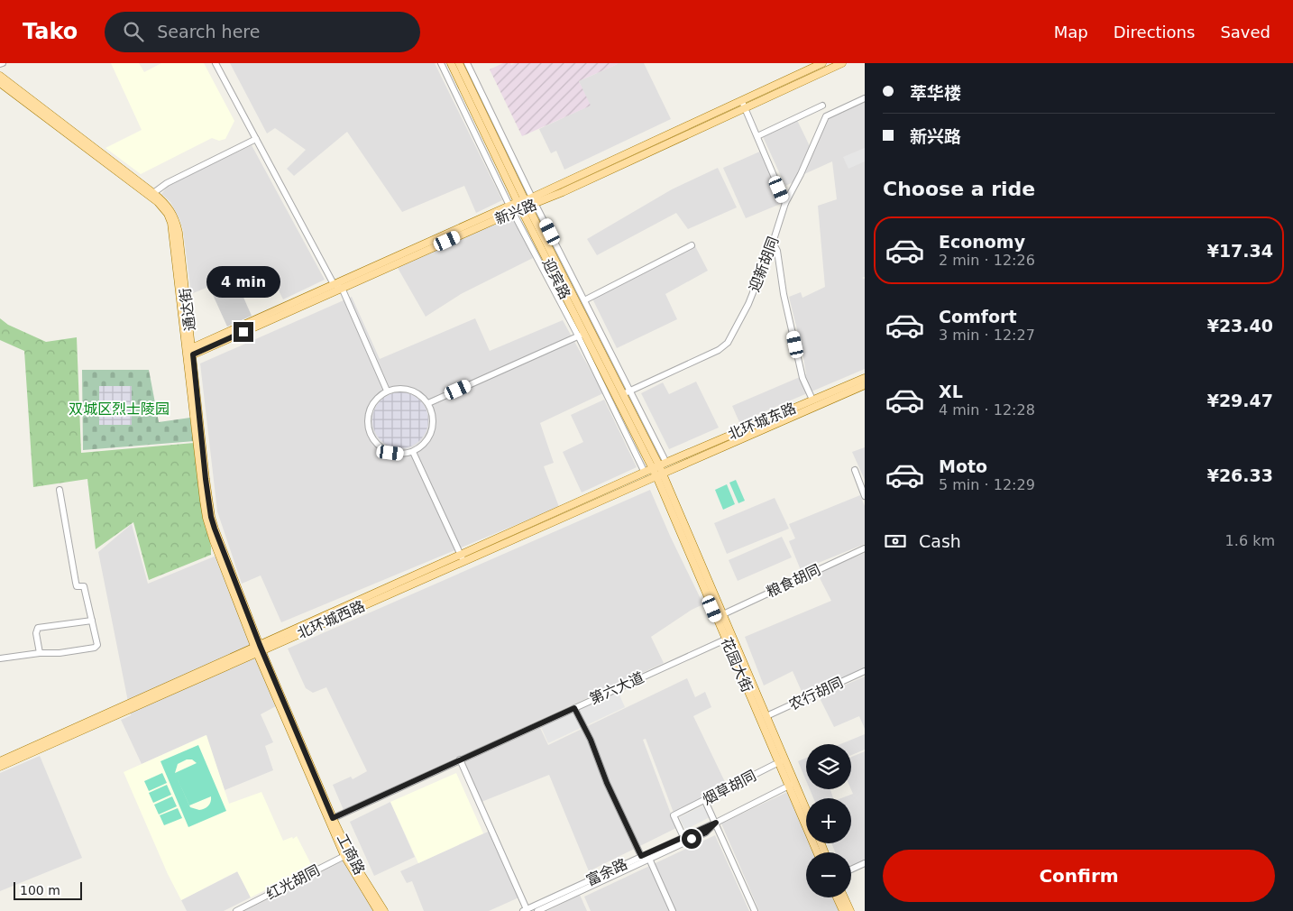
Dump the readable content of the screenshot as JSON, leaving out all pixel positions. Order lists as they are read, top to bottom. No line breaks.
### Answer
{"streets":{"main road":["新兴路","迎宾路","通达街","北环城东路","北环城西路","花园大街","工商路"],"street":["迎新胡同","粮食胡同","第六大道","农行胡同","烟草胡同","富余路","红光胡同"]},"crossings":[["新兴路","迎宾路"],["新兴路","通达街"],["迎新胡同","迎宾路"],["迎宾路","北环城东路"],["迎宾路","北环城西路"],["迎宾路","花园大街"],["通达街","北环城西路"],["通达街","工商路"],["北环城东路","北环城西路"],["北环城东路","花园大街"],["粮食胡同","花园大街"],["北环城西路","花园大街"],["北环城西路","工商路"],["花园大街","第六大道"],["花园大街","农行胡同"],["花园大街","烟草胡同"],["花园大街","富余路"],["第六大道","工商路"],["烟草胡同","富余路"],["工商路","红光胡同"]],"parks":["双城区烈士陵园"],"scale_bar":"100 m","page":{"header":"Tako","search":"Search here","nav":["Map","Directions","Saved"],"banner":["萃华楼","新兴路"],"heading":"Choose a ride","list":[{"name":"Economy","note":"2 min · 12:26","value":"¥17.34"},{"name":"Comfort","note":"3 min · 12:27","value":"¥23.40"},{"name":"XL","note":"4 min · 12:28","value":"¥29.47"},{"name":"Moto","note":"5 min · 12:29","value":"¥26.33"}],"bubble":"4 min","pay":["Cash","1.6 km"],"map_buttons":["+","−"],"buttons":"Confirm","scale":"100 m"}}
